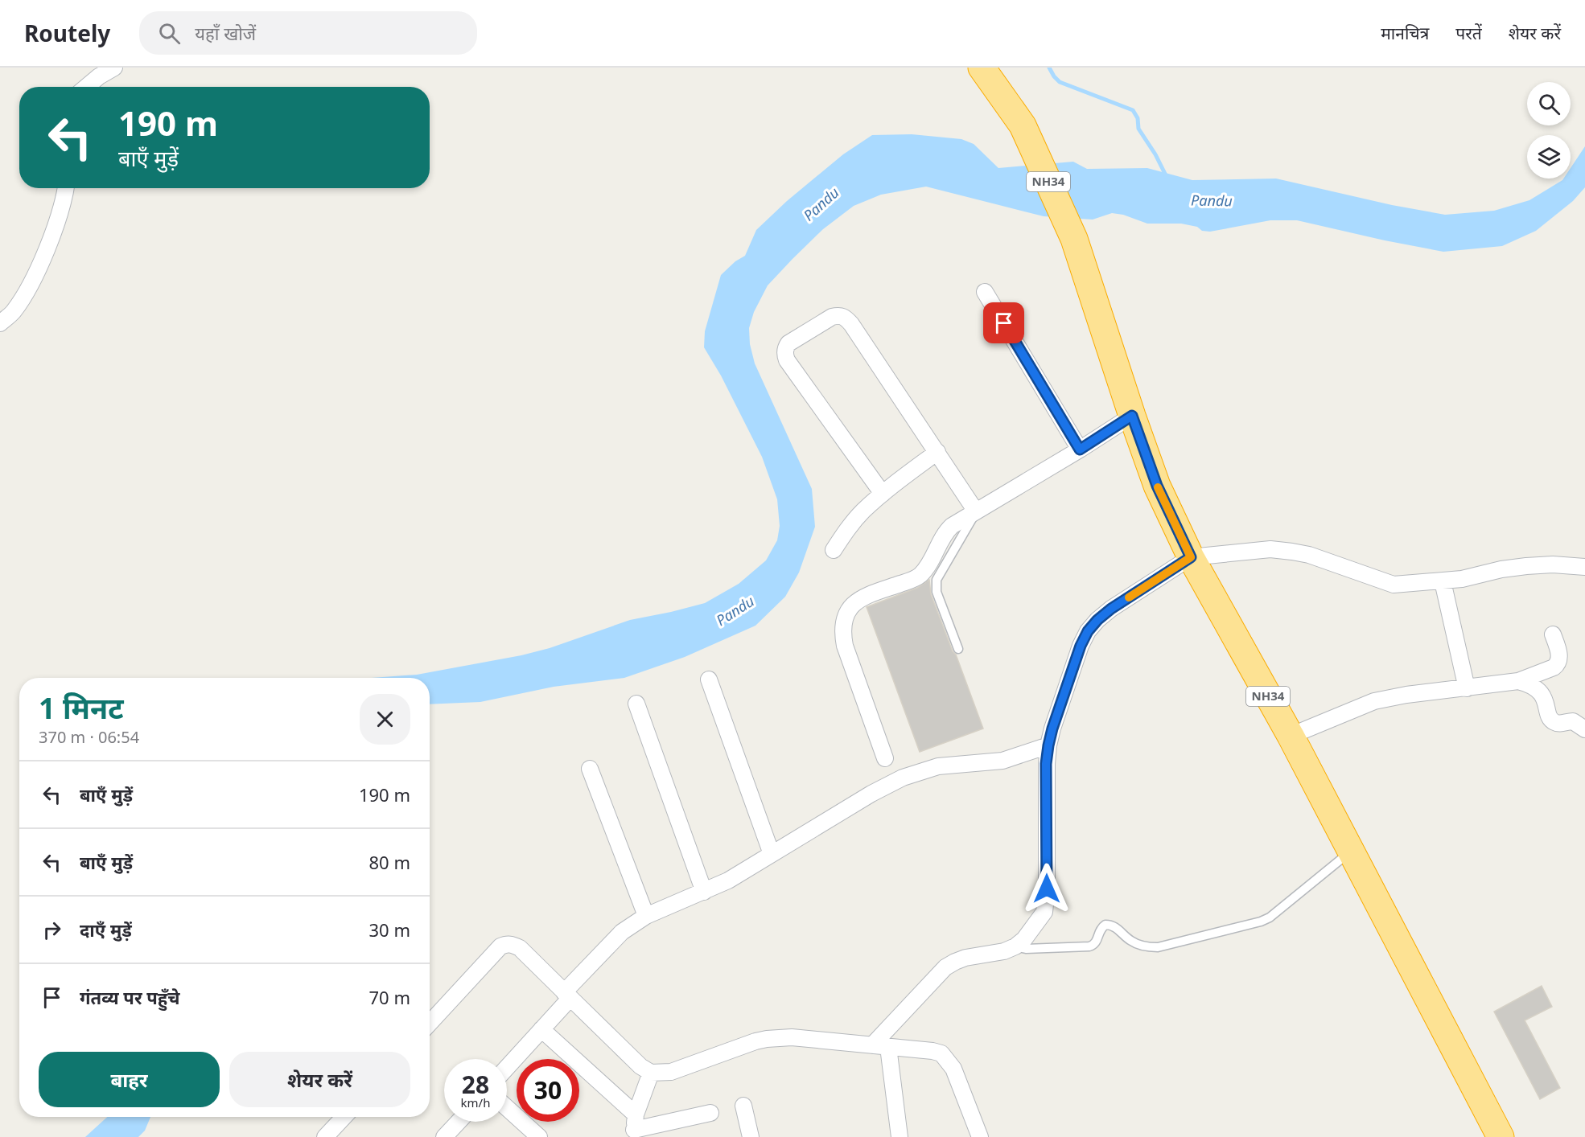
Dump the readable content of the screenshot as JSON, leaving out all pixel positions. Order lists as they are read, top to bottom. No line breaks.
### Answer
{"streets":{"highway":["NH34"]},"water":["Pandu"],"page":{"header":"Routely","search":"यहाँ खोजें","nav":["मानचित्र","परतें","शेयर करें"],"turn":["190 m","बाएँ मुड़ें"],"heading":["1 मिनट","370 m · 06:54"],"list":[{"name":"बाएँ मुड़ें","value":"190 m"},{"name":"बाएँ मुड़ें","value":"80 m"},{"name":"दाएँ मुड़ें","value":"30 m"},{"name":"गंतव्य पर पहुँचे","value":"70 m"}],"buttons":["बाहर","शेयर करें"],"speed":"28 km/h","limit":"30"}}
